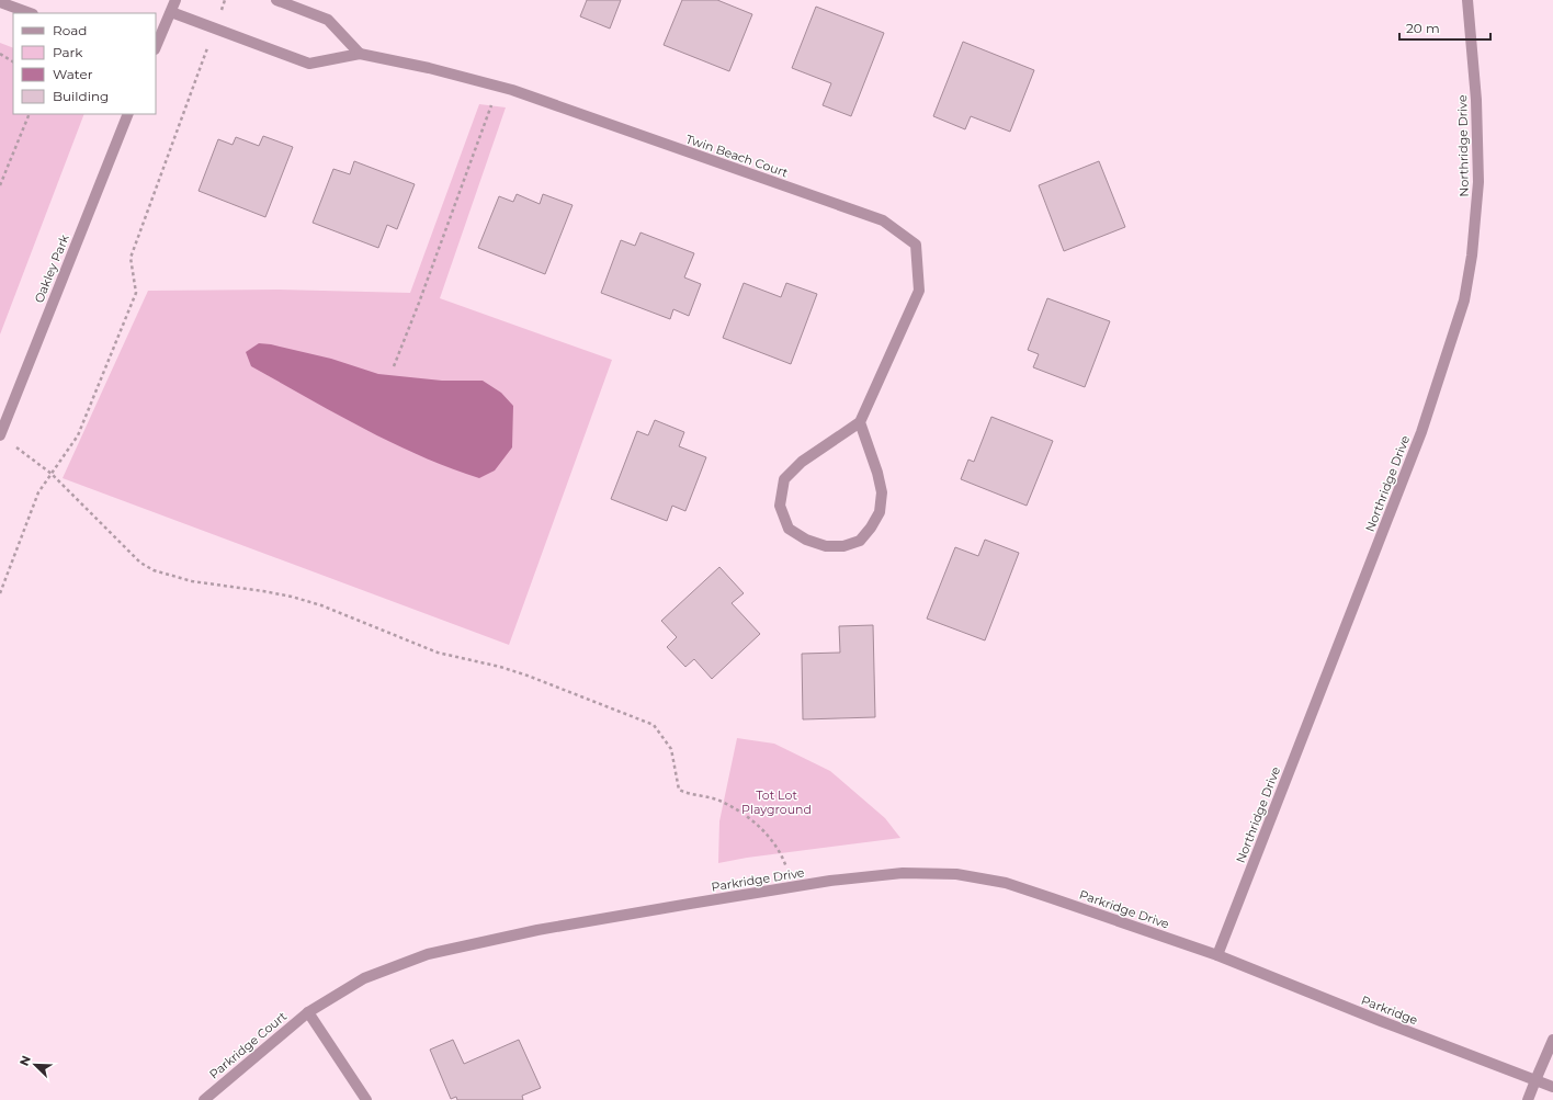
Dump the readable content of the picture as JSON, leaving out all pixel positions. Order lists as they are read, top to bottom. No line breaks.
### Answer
{"streets":{"street":["Northridge Drive","Twin Beach Court","Oakley Park","Parkridge Drive","Parkridge","Parkridge Court"]},"crossings":[["Northridge Drive","Parkridge Drive"],["Northridge Drive","Parkridge"],["Parkridge Drive","Parkridge"],["Parkridge Drive","Parkridge Court"]],"parks":["Tot Lot Playground"],"legend":["Road","Park","Water","Building"],"scale_bar":"20 m","north":"top left"}
